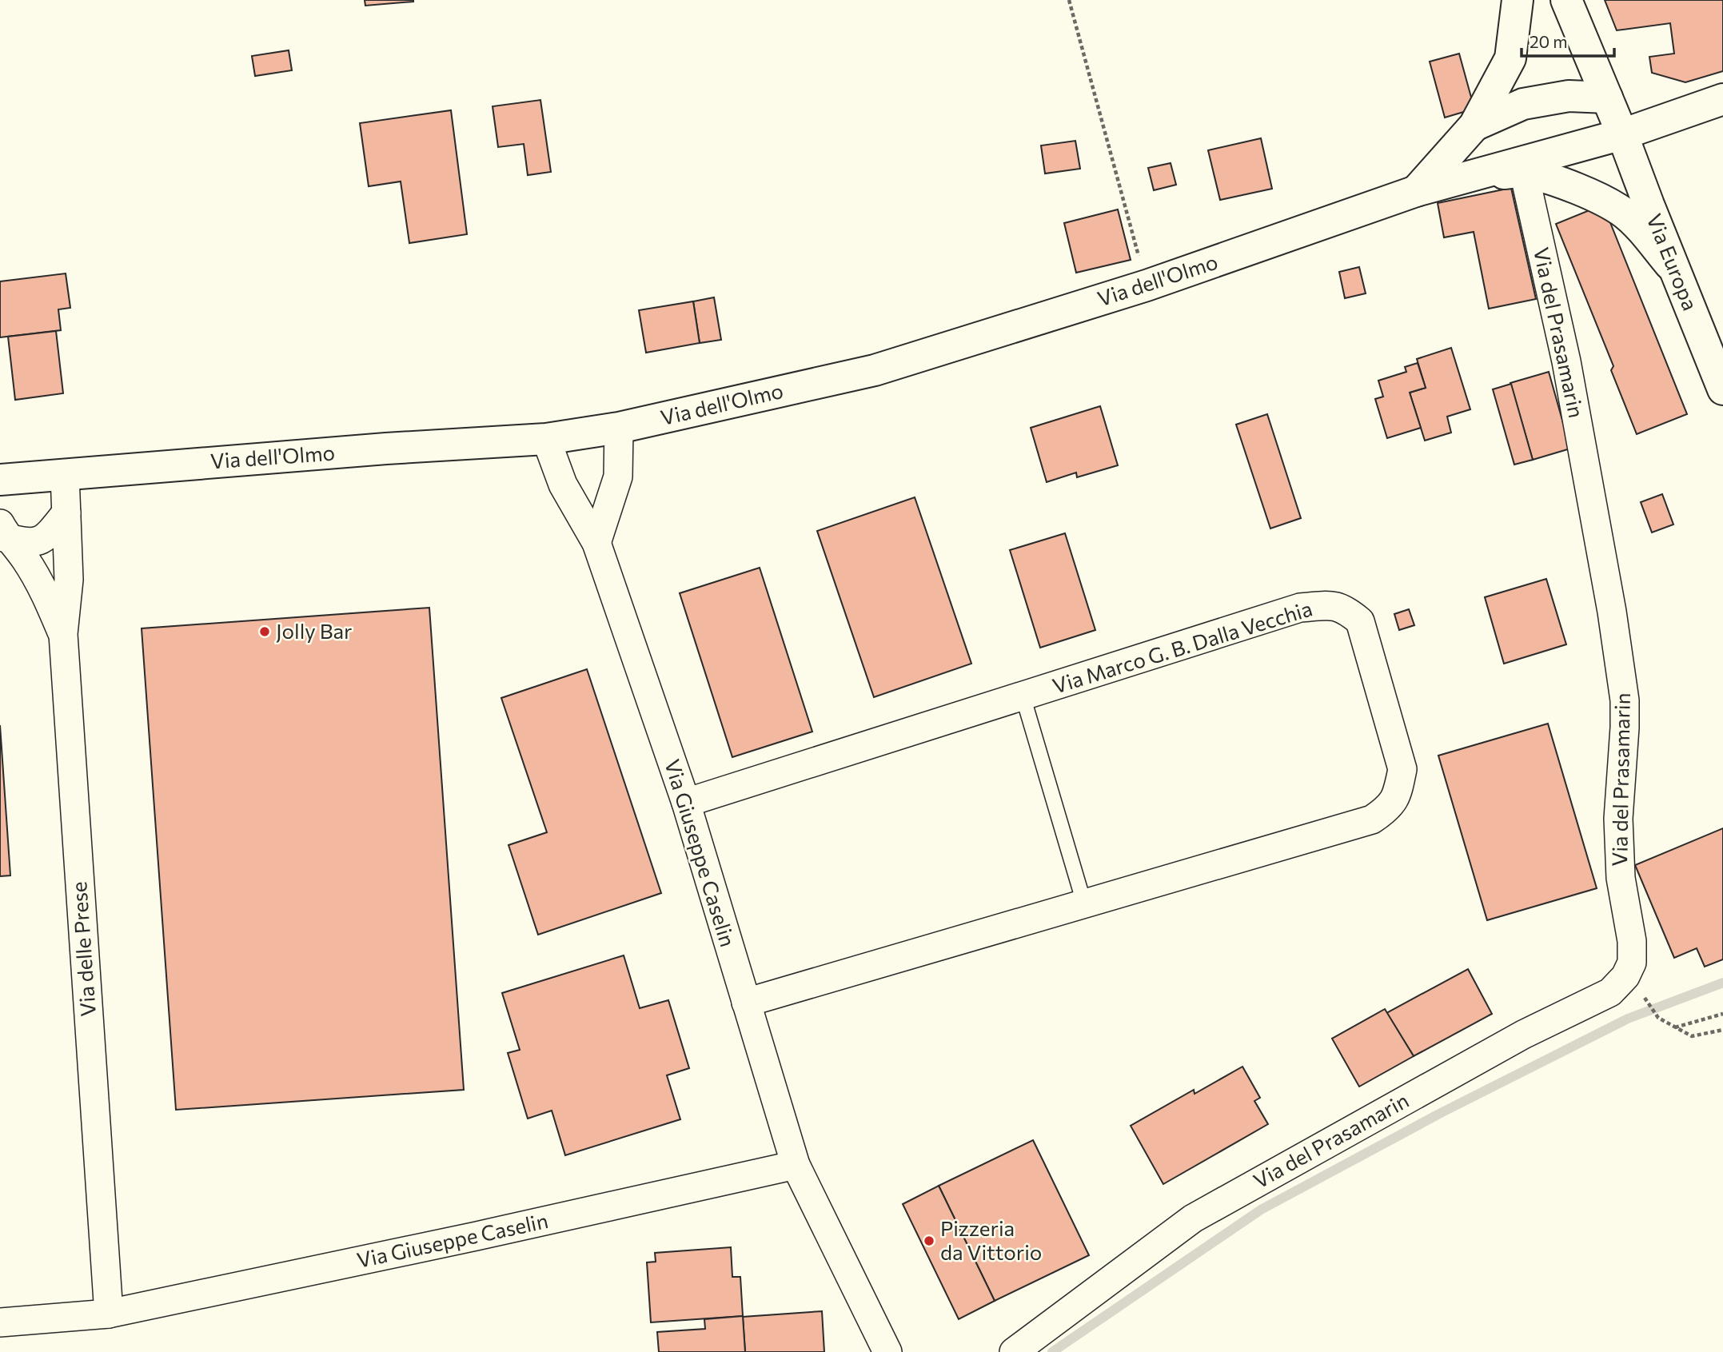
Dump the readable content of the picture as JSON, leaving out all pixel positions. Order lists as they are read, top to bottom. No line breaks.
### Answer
{"streets":{"main road":["Via Europa","Via dell'Olmo"],"street":["Via del Prasamarin","Via Marco G. B. Dalla Vecchia","Via Giuseppe Caselin","Via delle Prese"]},"crossings":[["Via Europa","Via dell'Olmo"],["Via dell'Olmo","Via del Prasamarin"],["Via dell'Olmo","Via Giuseppe Caselin"],["Via dell'Olmo","Via delle Prese"],["Via Marco G. B. Dalla Vecchia","Via Giuseppe Caselin"],["Via Giuseppe Caselin","Via delle Prese"]],"places":["Jolly Bar","Pizzeria da Vittorio"],"scale_bar":"20 m"}
